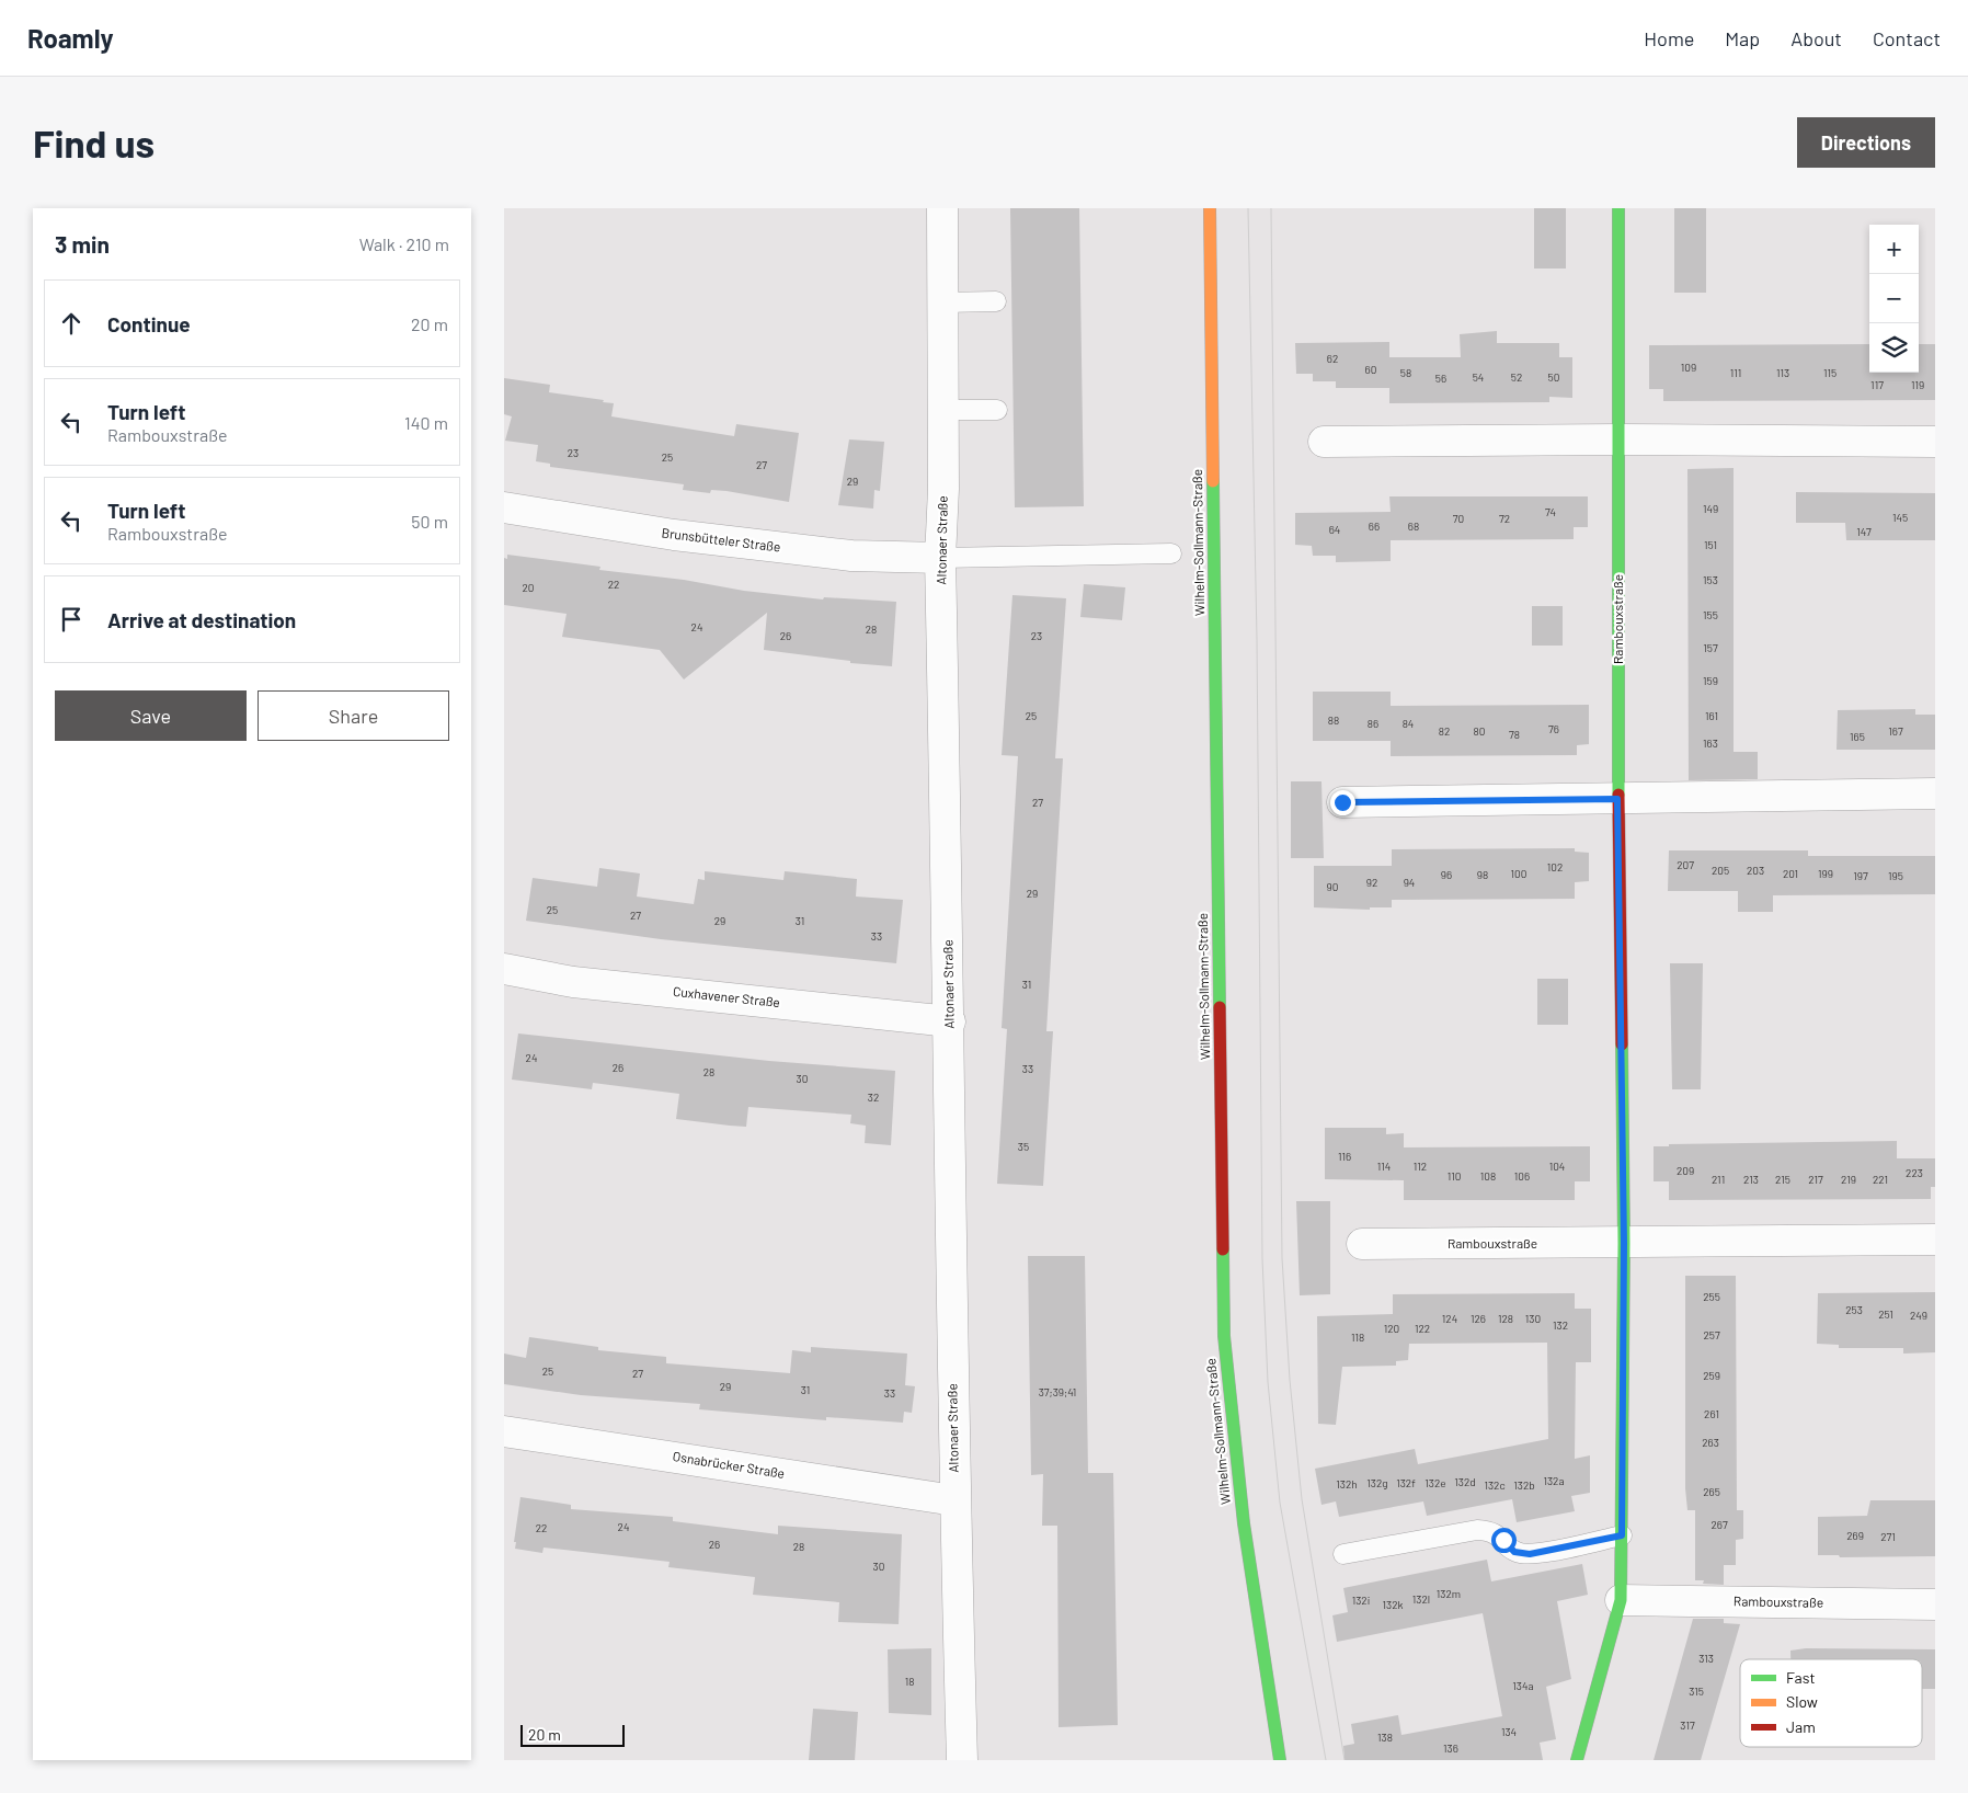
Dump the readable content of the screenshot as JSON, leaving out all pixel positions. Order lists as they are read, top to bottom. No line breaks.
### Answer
{"streets":{"street":["Brunsbütteler Straße","Altonaer Straße","Wilhelm-Sollmann-Straße","Rambouxstraße","Cuxhavener Straße","Osnabrücker Straße"]},"crossings":[["Brunsbütteler Straße","Altonaer Straße"],["Altonaer Straße","Cuxhavener Straße"],["Altonaer Straße","Osnabrücker Straße"]],"house_numbers":["62","109","60","58","111","113","115","54","52","50","56","117","119","23","25","27","29","149","74","145","70","72","66","68","64","147","151","153","22","20","155","24","28","26","23","157","159","25","161","88","86","84","76","82","80","167","78","165","163","27","207","102","205","203","100","201","199","96","98","197","195","92","94","90","29","25","27","29","31","33","31","24","26","33","28","30","32","35","116","114","112","104","209","223","110","108","106","211","213","215","217","219","221","255","253","251","249","124","126","128","130","132","120","122","257","118","25","27","259","29","31","37;39;41","33","261","263","132a","132d","132g","132f","132e","132h","132c","132b","265","267","24","22","269","271","26","28","30","132m","132l","132i","132k","313","18","134a","315","317","134","138","136"],"legend":["Fast","Slow","Jam"],"scale_bar":"20 m","page":{"header":"Roamly","nav":["Home","Map","About","Contact"],"buttons":["Directions",["Save","Share"]],"title":"Find us","heading":["3 min","Walk · 210 m"],"map_buttons":["+","−"],"list":[["Continue","20 m"],["Turn left","Rambouxstraße","140 m"],["Turn left","Rambouxstraße","50 m"],"Arrive at destination"],"scale":"20 m"}}
